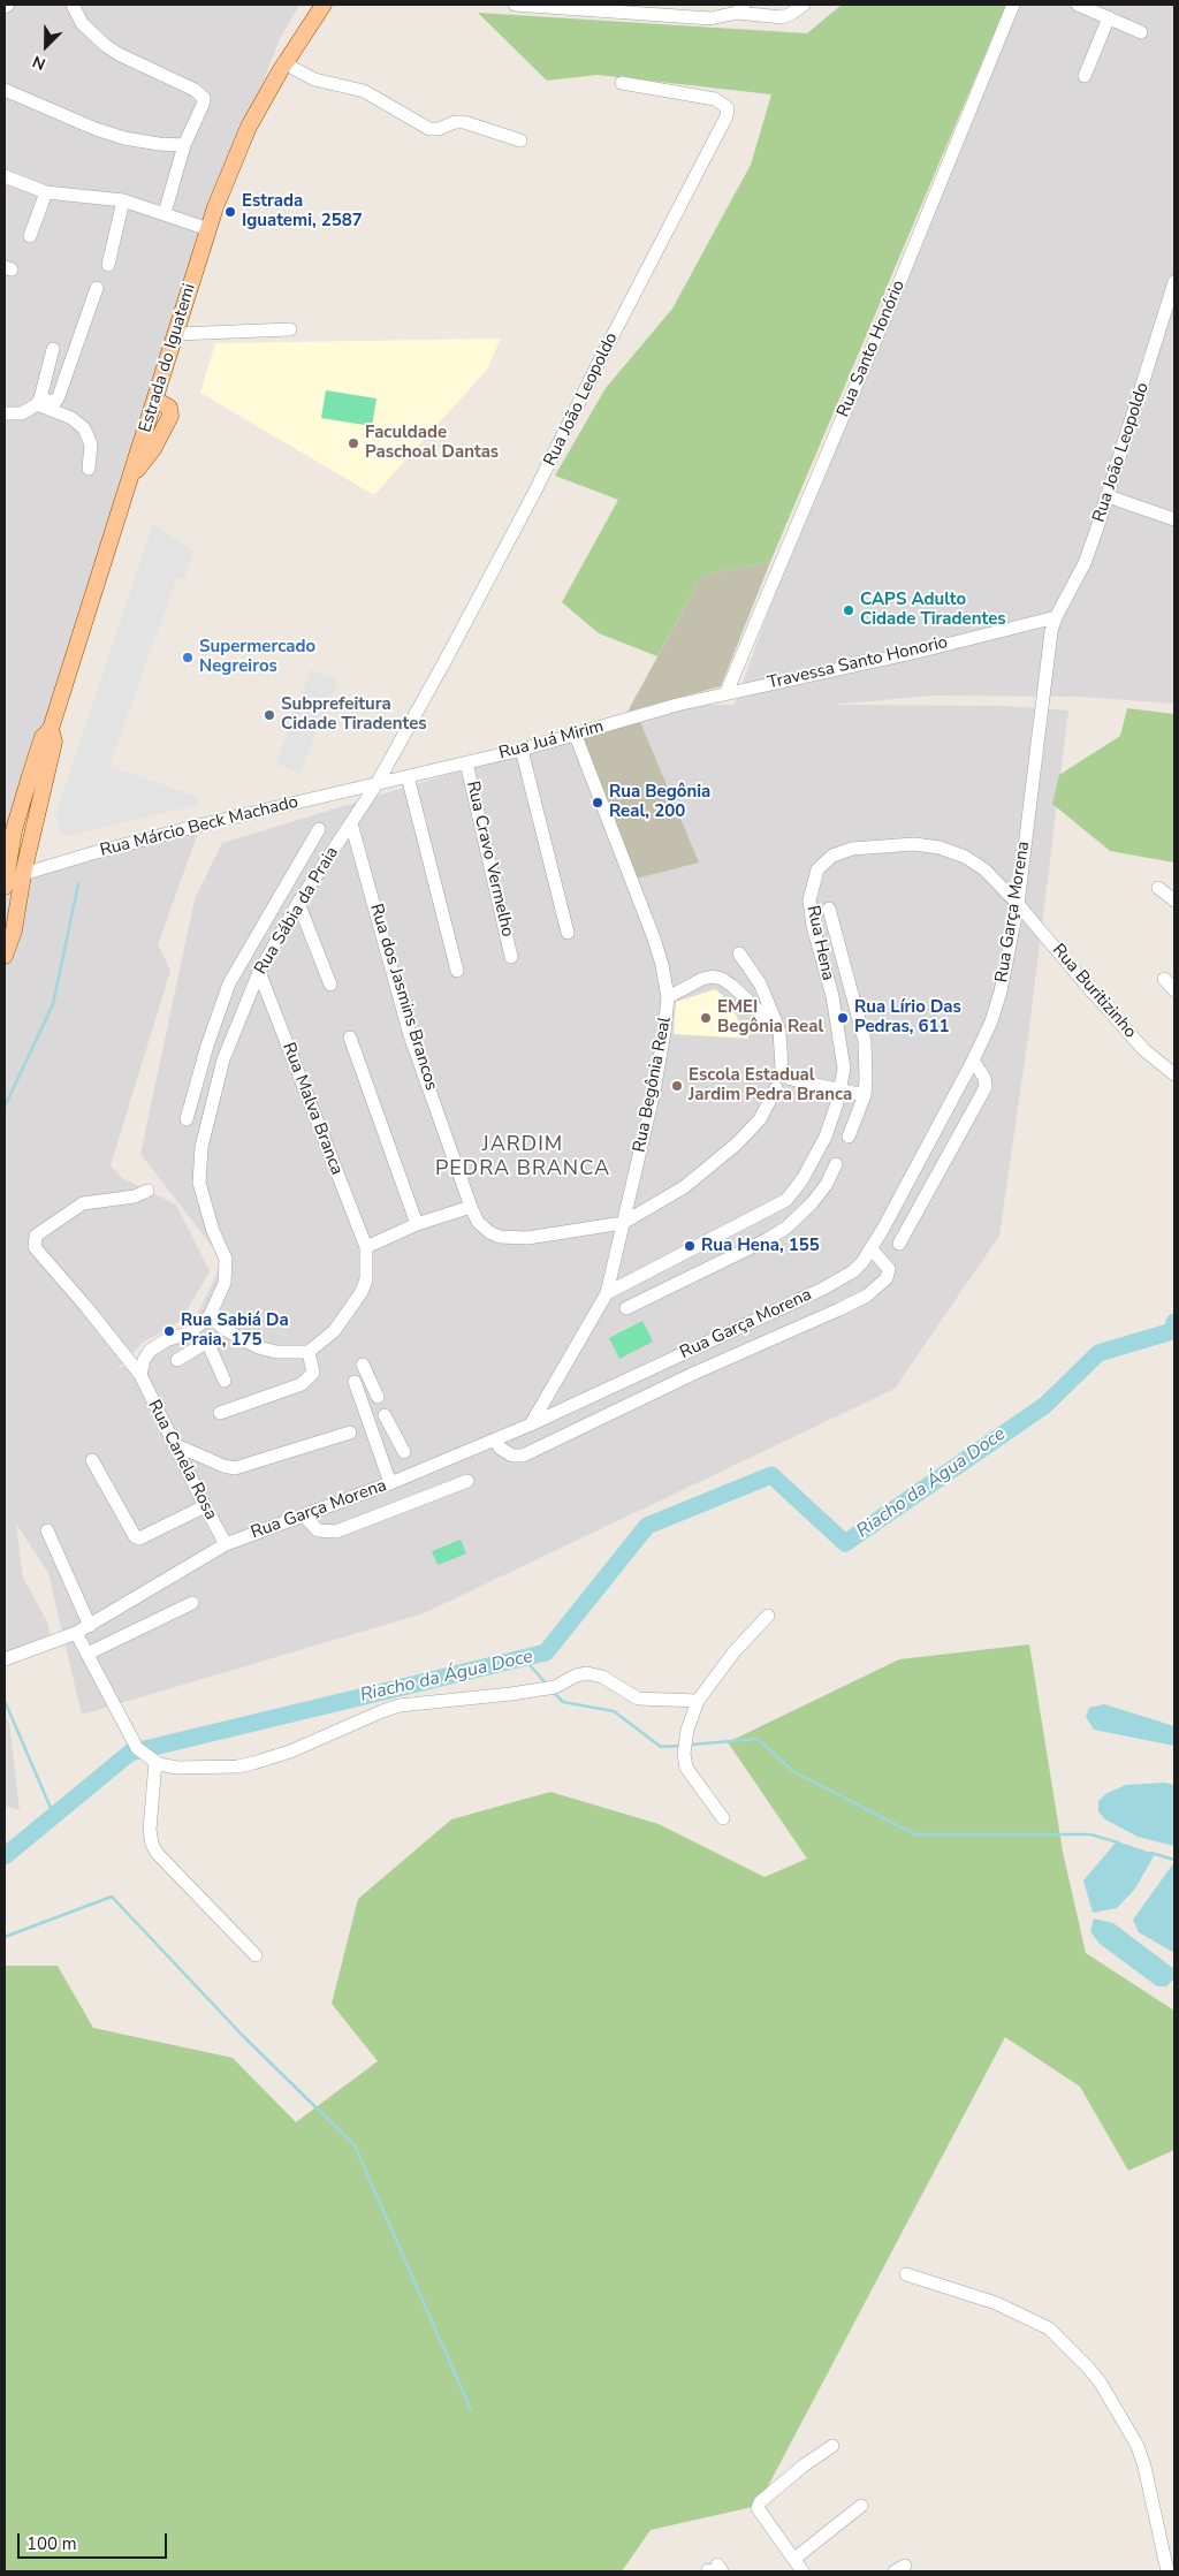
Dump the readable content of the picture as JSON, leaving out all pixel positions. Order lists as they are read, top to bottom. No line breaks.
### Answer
{"streets":{"main road":["Estrada do Iguatemi"],"street":["Rua Santo Honório","Rua João Leopoldo","Travessa Santo Honorio","Rua Juá Mirim","Rua Márcio Beck Machado","Rua Cravo Vermelho","Rua Sábia da Praia","Rua Garça Morena","Rua Hena","Rua Buritizinho","Rua dos Jasmins Brancos","Rua Begônia Real","Rua Malva Branca","Rua Canela Rosa"]},"crossings":[["Rua Santo Honório","Travessa Santo Honorio"],["Rua Santo Honório","Rua Juá Mirim"],["Estrada do Iguatemi","Rua Márcio Beck Machado"],["Rua João Leopoldo","Travessa Santo Honorio"],["Rua João Leopoldo","Rua Juá Mirim"],["Rua João Leopoldo","Rua Márcio Beck Machado"],["Rua João Leopoldo","Rua Sábia da Praia"],["Rua João Leopoldo","Rua Garça Morena"],["Travessa Santo Honorio","Rua Juá Mirim"],["Travessa Santo Honorio","Rua Garça Morena"],["Rua Juá Mirim","Rua Márcio Beck Machado"],["Rua Juá Mirim","Rua Cravo Vermelho"],["Rua Juá Mirim","Rua Sábia da Praia"],["Rua Juá Mirim","Rua Begônia Real"],["Rua Márcio Beck Machado","Rua Sábia da Praia"],["Rua Sábia da Praia","Rua dos Jasmins Brancos"],["Rua Sábia da Praia","Rua Malva Branca"],["Rua Garça Morena","Rua Hena"],["Rua Garça Morena","Rua Buritizinho"],["Rua Garça Morena","Rua Begônia Real"],["Rua Garça Morena","Rua Canela Rosa"],["Rua Hena","Rua Buritizinho"],["Rua Hena","Rua Begônia Real"],["Rua dos Jasmins Brancos","Rua Begônia Real"]],"districts":["JARDIM PEDRA BRANCA"],"water":["Riacho da Água Doce"],"places":["Estrada Iguatemi, 2587","Faculdade Paschoal Dantas","CAPS Adulto Cidade Tiradentes","Supermercado Negreiros","Subprefeitura Cidade Tiradentes","Rua Begônia Real, 200","EMEI Begônia Real","Rua Lírio Das Pedras, 611","Escola Estadual Jardim Pedra Branca","Rua Hena, 155","Rua Sabiá Da Praia, 175"],"scale_bar":"100 m","north":"bottom left"}
